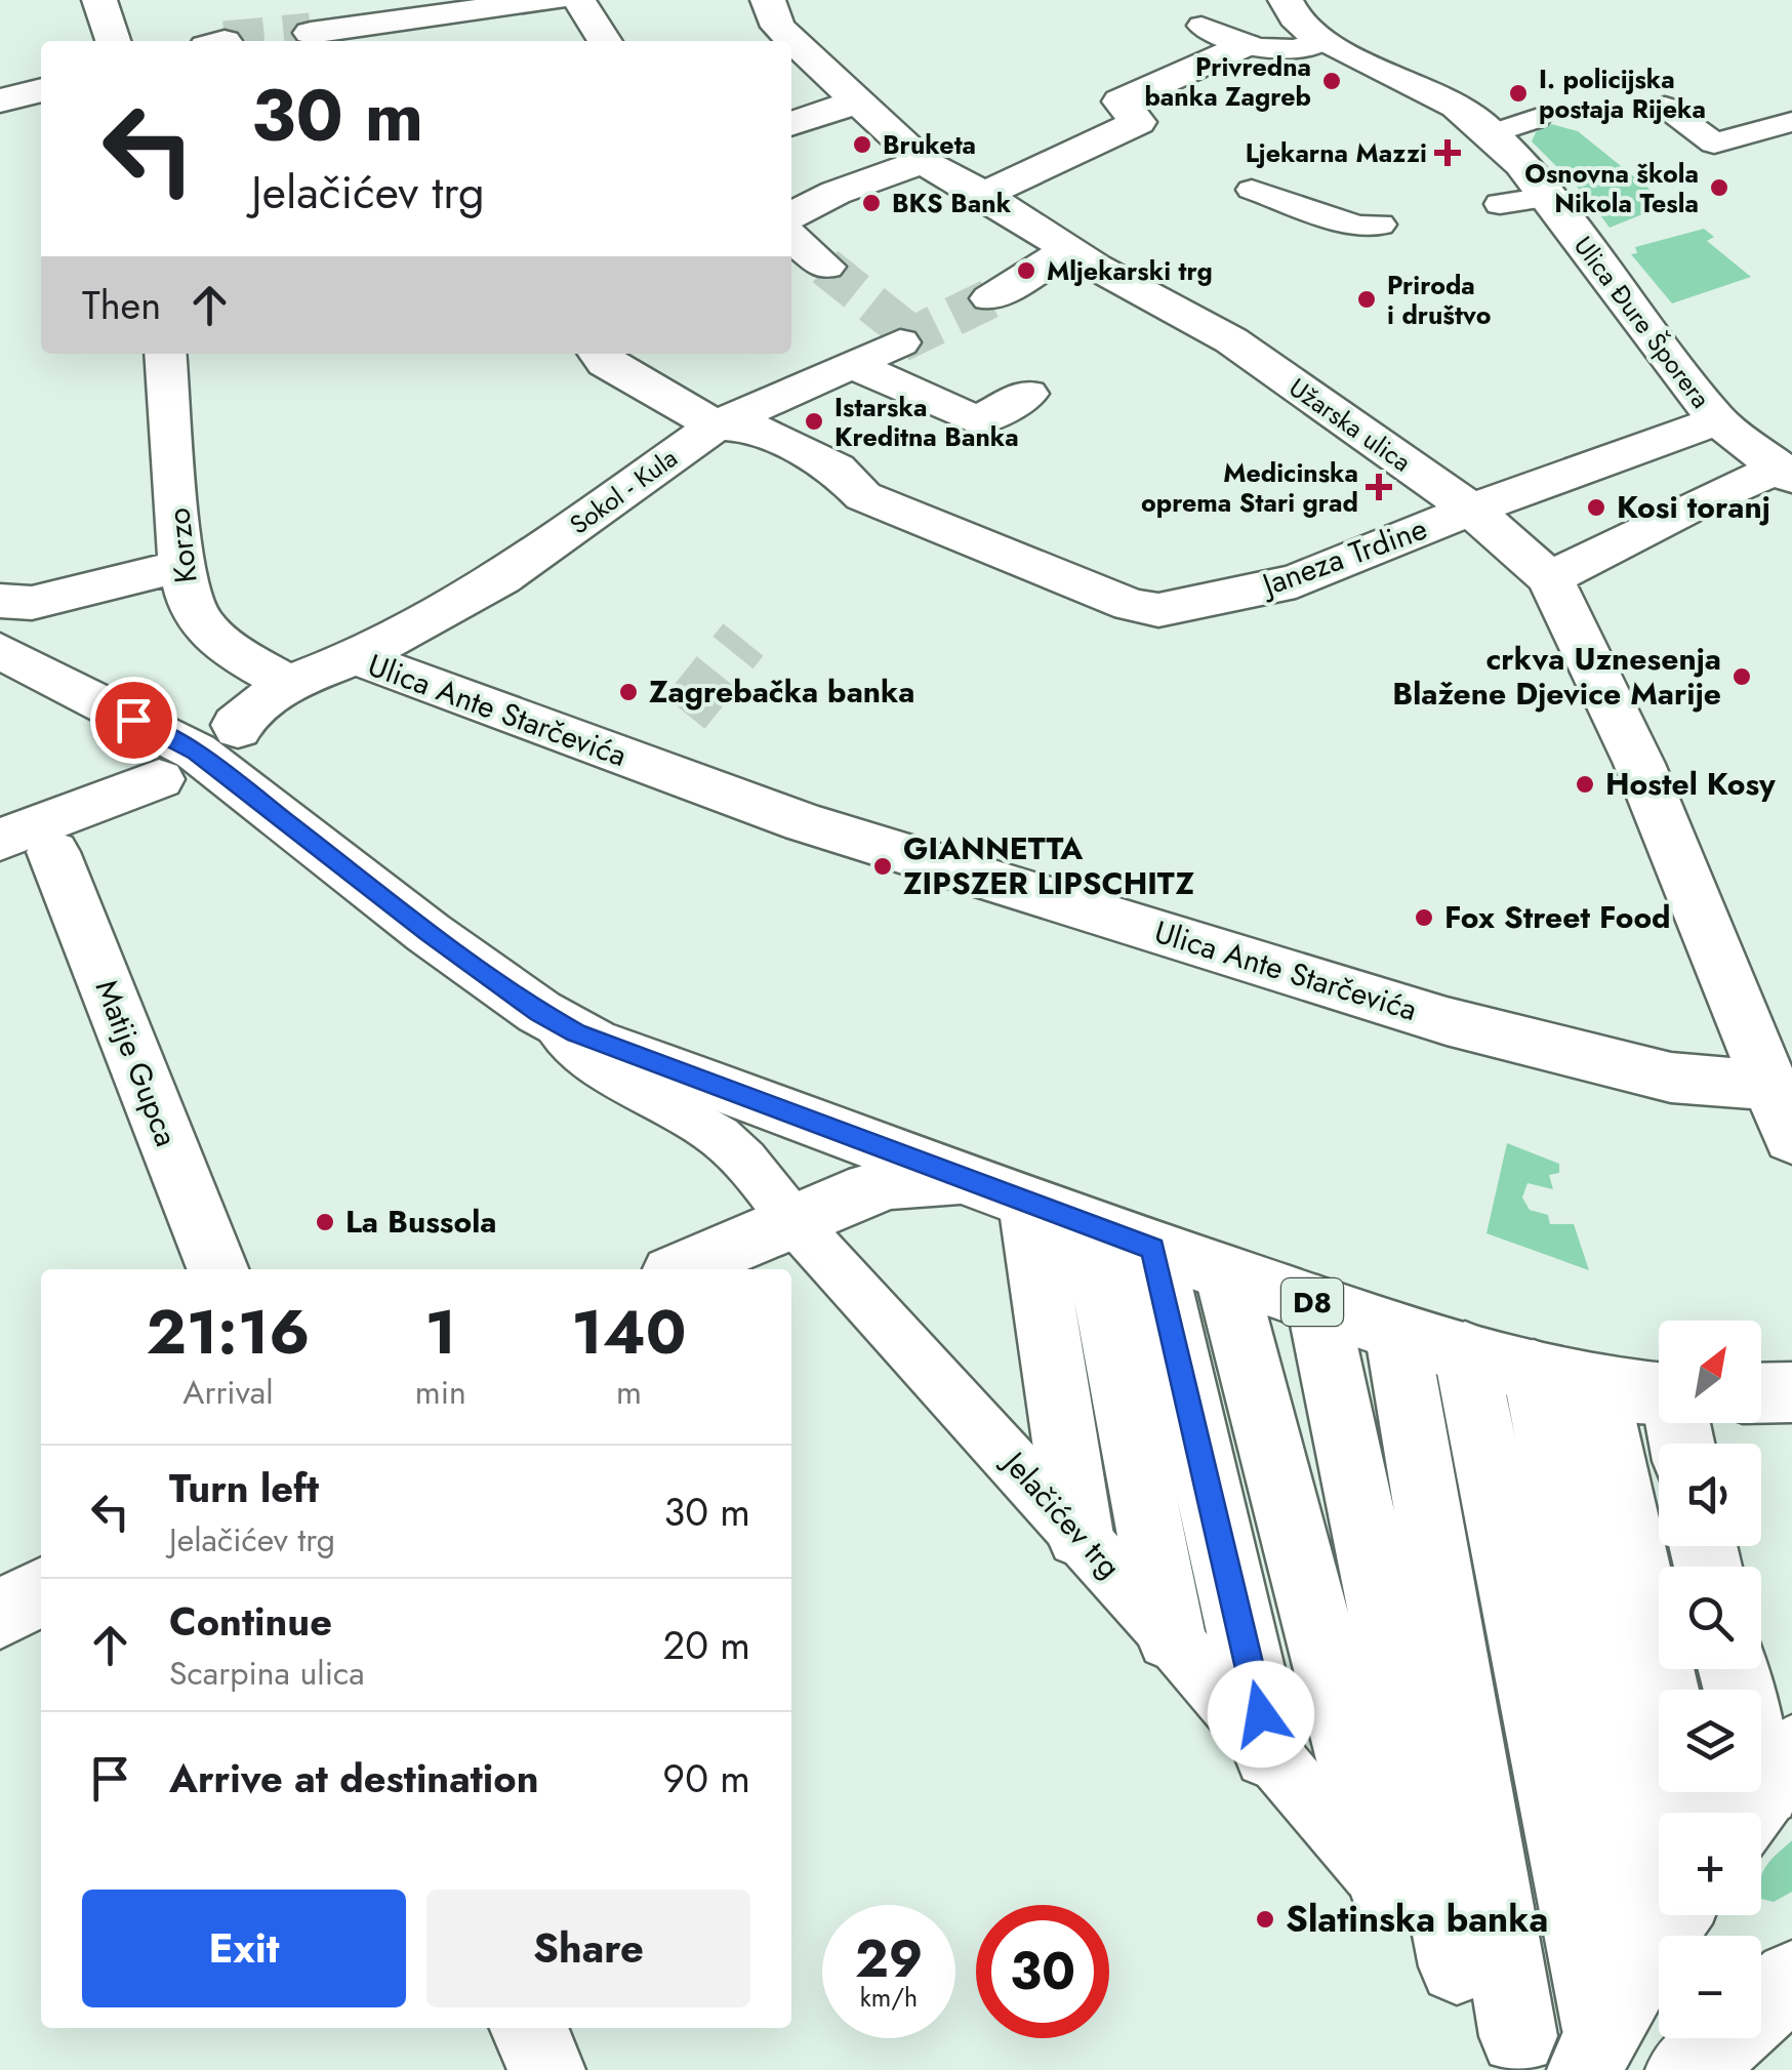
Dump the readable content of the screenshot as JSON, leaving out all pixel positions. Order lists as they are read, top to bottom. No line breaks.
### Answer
{"streets":{"street":["Ulica Đure Šporera","Užarska ulica","Sokol - Kula","Korzo","Janeza Trdine","Ulica Ante Starčevića","Matije Gupca","D8"],"lane":["Jelačićev trg"]},"crossings":[["Ulica Đure Šporera","Janeza Trdine"],["Užarska ulica","Janeza Trdine"],["Užarska ulica","Ulica Ante Starčevića"],["Sokol - Kula","Janeza Trdine"],["Sokol - Kula","Ulica Ante Starčevića"],["Korzo","Ulica Ante Starčevića"],["D8","Jelačićev trg"]],"places":{"other":["Privredna banka Zagreb","I. policijska postaja Rijeka","Bruketa","Osnovna škola Nikola Tesla","BKS Bank","Mljekarski trg","Priroda i društvo","Istarska Kreditna Banka","Kosi toranj","crkva Uznesenja Blažene Djevice Marije","Zagrebačka banka","Hostel Kosy","GIANNETTA ZIPSZER LIPSCHITZ","Fox Street Food","La Bussola","Slatinska banka"],"health":["Ljekarna Mazzi","Medicinska oprema Stari grad"]},"north":"top right","page":{"turn":["30 m","Jelačićev trg"],"then":"Then","eta":["21:16","Arrival","1","min","140","m"],"map_buttons":["+","−"],"list":[{"name":"Turn left","note":"Jelačićev trg","value":"30 m"},{"name":"Continue","note":"Scarpina ulica","value":"20 m"},{"name":"Arrive at destination","value":"90 m"}],"buttons":["Exit","Share"],"speed":"29 km/h","limit":"30"}}
